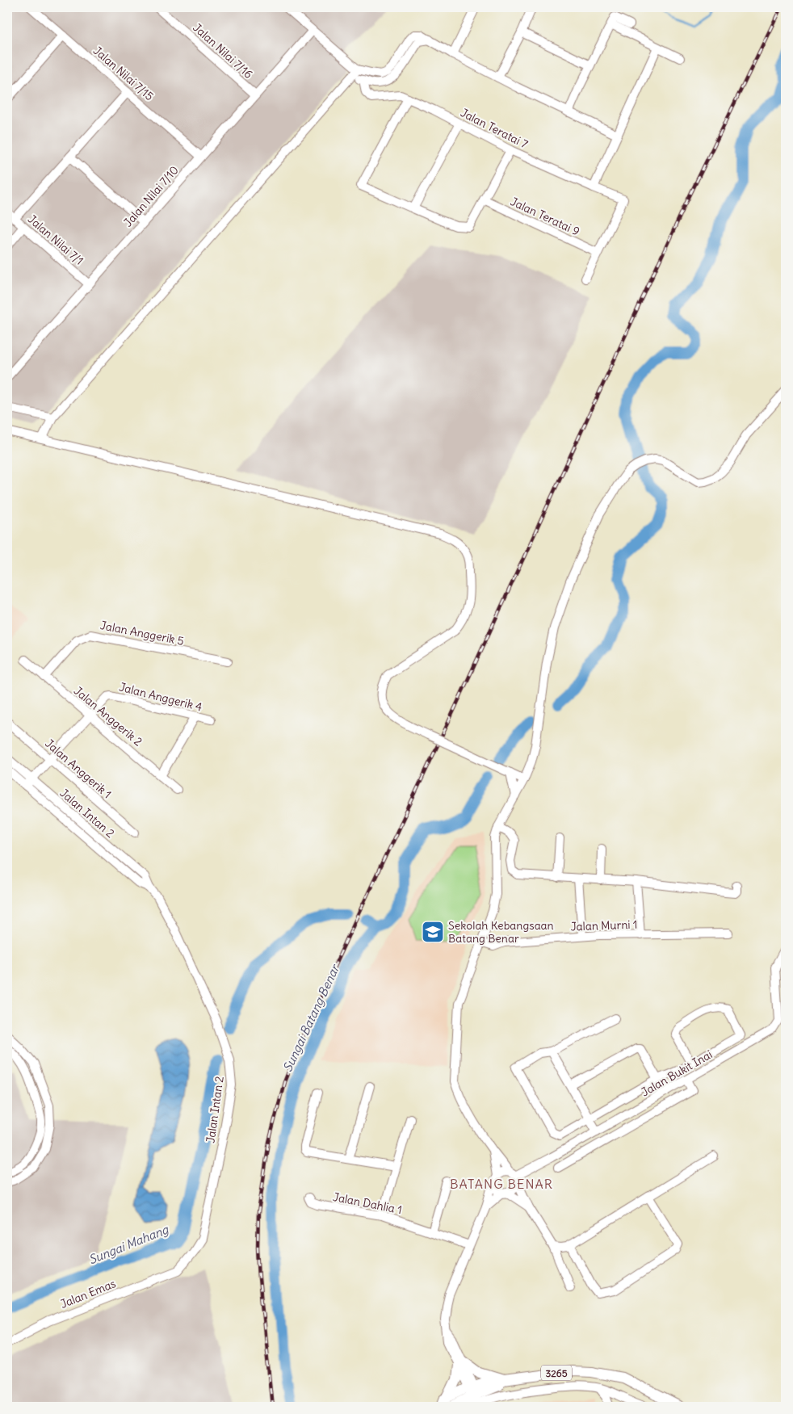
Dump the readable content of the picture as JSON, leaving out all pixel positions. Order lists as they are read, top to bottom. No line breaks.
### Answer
{"streets":{"main road":["3265"],"street":["Jalan Nilai 7/16","Jalan Nilai 7/15","Jalan Teratai 7","Jalan Nilai 7/10","Jalan Teratai 9","Jalan Nilai 7/1","Jalan Anggerik 5","Jalan Anggerik 4","Jalan Anggerik 2","Jalan Anggerik 1","Jalan Intan 2","Jalan Murni 1","Jalan Bukit Inai","Jalan Dahlia 1","Jalan Emas"]},"crossings":[["Jalan Nilai 7/16","Jalan Nilai 7/10"],["Jalan Nilai 7/15","Jalan Nilai 7/10"],["Jalan Teratai 7","Jalan Teratai 9"],["Jalan Nilai 7/10","Jalan Nilai 7/1"],["Jalan Anggerik 5","Jalan Anggerik 2"],["Jalan Anggerik 4","Jalan Anggerik 2"],["Jalan Intan 2","Jalan Emas"]],"districts":["BATANG BENAR"],"water":["Sungai Batang Benar","Sungai Mahang"],"places":{"school or university":["Sekolah Kebangsaan Batang Benar"]}}
